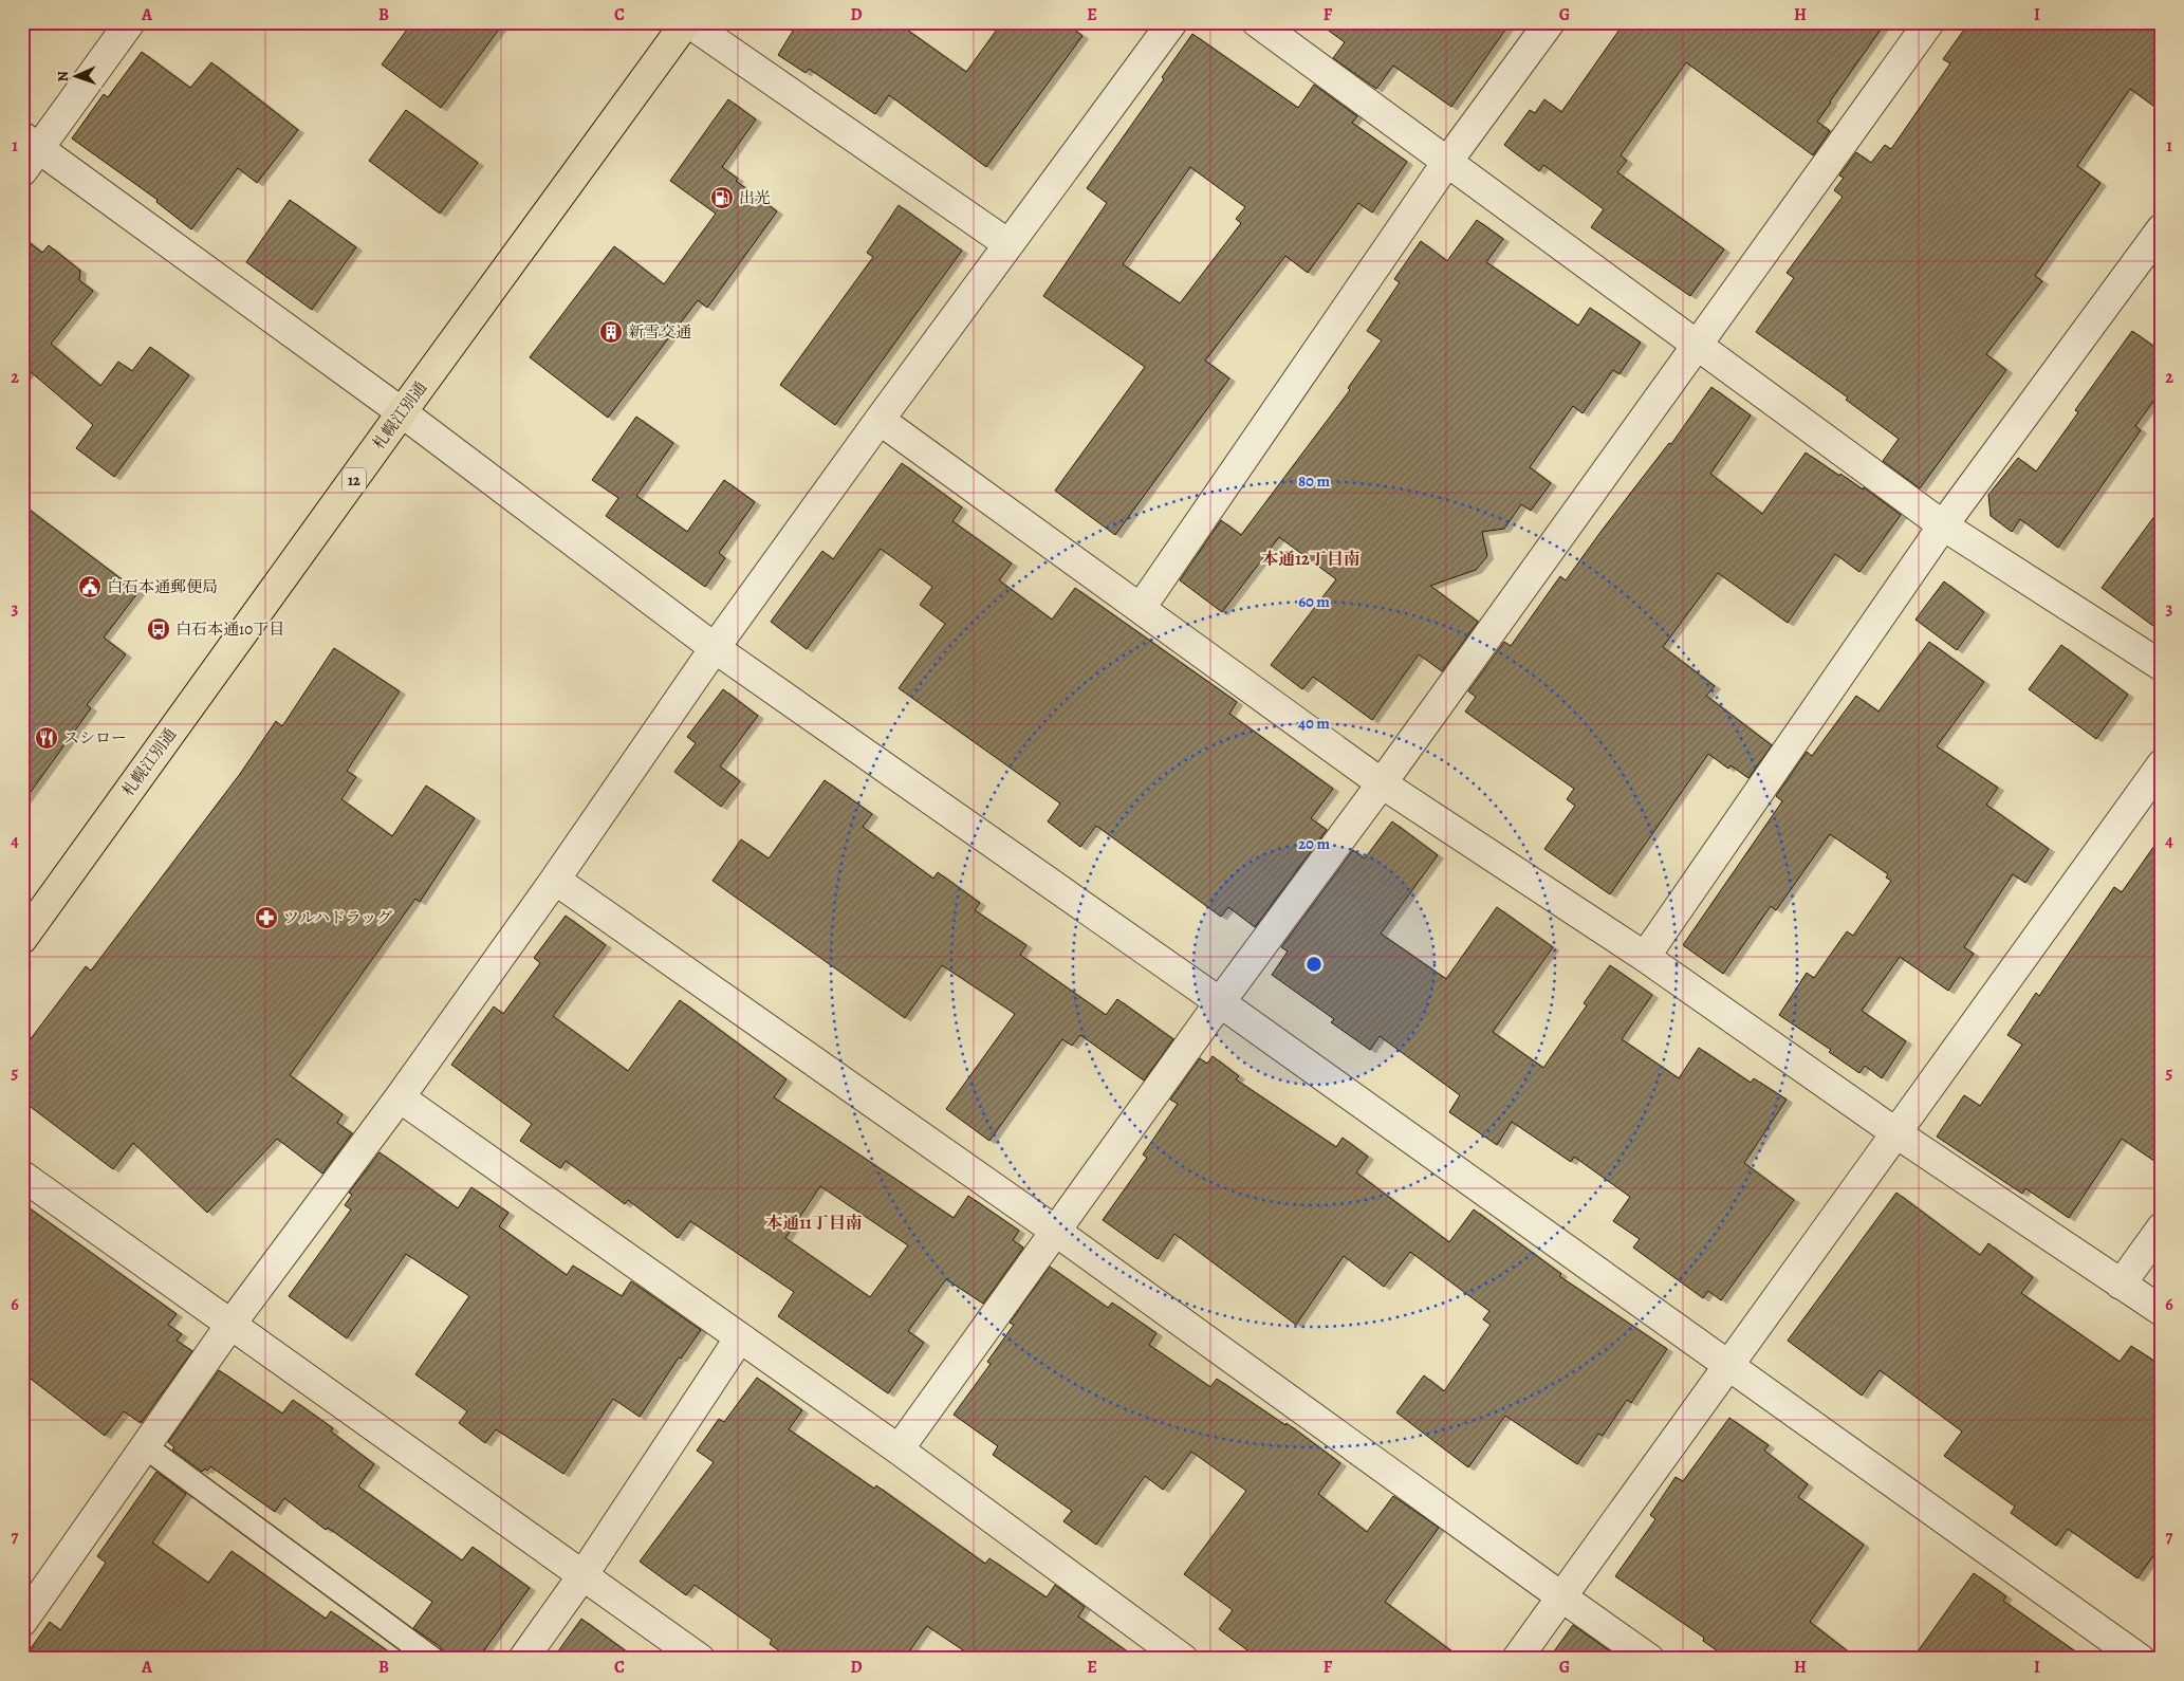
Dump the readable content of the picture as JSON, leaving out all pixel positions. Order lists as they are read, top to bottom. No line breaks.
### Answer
{"streets":{"highway":["札幌江別通","12"]},"districts":["本通12丁目南","本通11丁目南"],"places":{"fuel station":["出光"],"building":["新雪交通"],"public building":["白石本通郵便局"],"bus stop":["白石本通10丁目"],"restaurant":["スシロー"],"pharmacy":["ツルハドラッグ"]},"north":"left","grid":{"columns":["A","B","C","D","E","F","G","H","I"],"rows":["1","2","3","4","5","6","7"]},"rings":["80 m","60 m","40 m","20 m"]}
